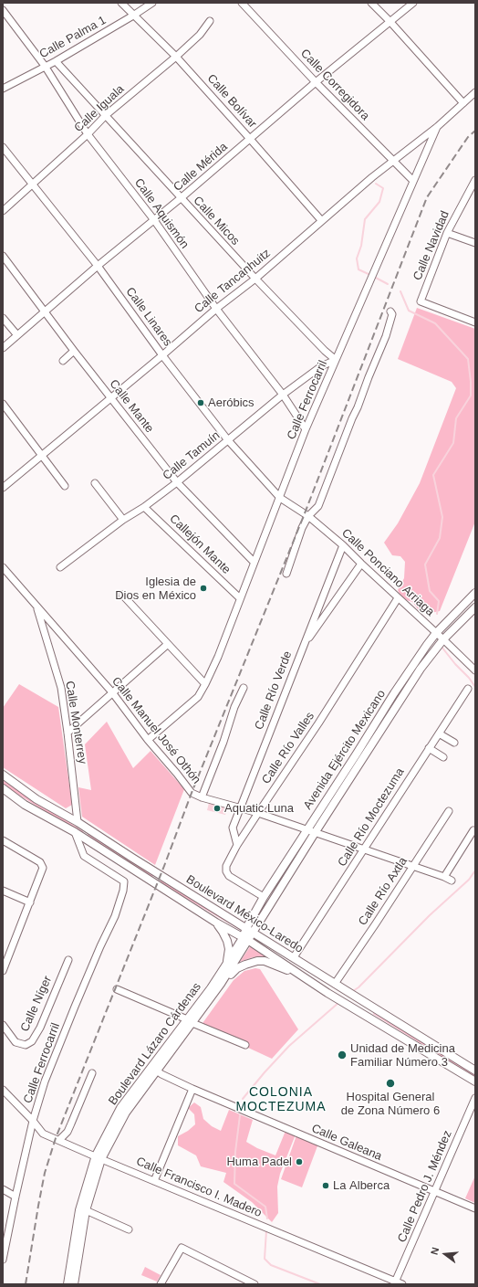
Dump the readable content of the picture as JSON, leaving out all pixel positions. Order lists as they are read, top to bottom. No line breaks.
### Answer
{"streets":{"main road":["Avenida Ejército Mexicano","Boulevard México-Laredo","Boulevard Lázaro Cárdenas"],"street":["Calle Palma 1","Calle Corregidora","Calle Bolívar","Calle Iguala","Calle Mérida","Calle Aquismón","Calle Micos","Calle Navidad","Calle Tancanhuitz","Calle Linares","Calle Ferrocarril","Calle Mante","Calle Tamuín","Callejón Mante","Calle Ponciano Arriaga","Calle Río Verde","Calle Monterrey","Calle Manuel José Othón","Calle Río Valles","Calle Río Moctezuma","Calle Río Axtla","Calle Níger","Calle Galeana","Calle Pedro J. Méndez","Calle Francisco I. Madero"]},"crossings":[["Calle Palma 1","Calle Bolívar"],["Calle Palma 1","Calle Aquismón"],["Calle Palma 1","Calle Micos"],["Calle Corregidora","Calle Mérida"],["Calle Corregidora","Calle Tancanhuitz"],["Calle Corregidora","Calle Ferrocarril"],["Calle Bolívar","Calle Iguala"],["Calle Bolívar","Calle Mérida"],["Calle Bolívar","Calle Tancanhuitz"],["Calle Iguala","Calle Aquismón"],["Calle Iguala","Calle Micos"],["Calle Iguala","Calle Linares"],["Calle Mérida","Calle Aquismón"],["Calle Mérida","Calle Micos"],["Calle Mérida","Calle Linares"],["Calle Mérida","Calle Mante"],["Calle Aquismón","Calle Tancanhuitz"],["Calle Aquismón","Calle Ferrocarril"],["Calle Aquismón","Calle Tamuín"],["Calle Micos","Calle Tancanhuitz"],["Calle Micos","Calle Ferrocarril"],["Calle Micos","Calle Tamuín"],["Calle Tancanhuitz","Calle Linares"],["Calle Tancanhuitz","Calle Ferrocarril"],["Calle Tancanhuitz","Calle Mante"],["Calle Linares","Calle Ferrocarril"],["Calle Linares","Calle Tamuín"],["Calle Linares","Calle Ponciano Arriaga"],["Calle Ferrocarril","Calle Mante"],["Calle Ferrocarril","Calle Tamuín"],["Calle Ferrocarril","Callejón Mante"],["Calle Ferrocarril","Calle Ponciano Arriaga"],["Calle Ferrocarril","Calle Manuel José Othón"],["Calle Ferrocarril","Boulevard México-Laredo"],["Calle Ferrocarril","Calle Francisco I. Madero"],["Calle Mante","Calle Tamuín"],["Calle Tamuín","Callejón Mante"],["Calle Ponciano Arriaga","Calle Río Verde"],["Calle Ponciano Arriaga","Calle Río Valles"],["Calle Ponciano Arriaga","Avenida Ejército Mexicano"],["Calle Río Verde","Calle Manuel José Othón"],["Calle Río Verde","Calle Río Valles"],["Calle Monterrey","Calle Manuel José Othón"],["Calle Monterrey","Boulevard México-Laredo"],["Calle Manuel José Othón","Calle Río Valles"],["Calle Manuel José Othón","Avenida Ejército Mexicano"],["Calle Manuel José Othón","Calle Río Moctezuma"],["Calle Manuel José Othón","Calle Río Axtla"],["Calle Río Valles","Avenida Ejército Mexicano"],["Avenida Ejército Mexicano","Boulevard México-Laredo"],["Avenida Ejército Mexicano","Boulevard Lázaro Cárdenas"],["Calle Río Moctezuma","Boulevard México-Laredo"],["Calle Río Axtla","Boulevard México-Laredo"],["Boulevard México-Laredo","Boulevard Lázaro Cárdenas"],["Boulevard Lázaro Cárdenas","Calle Galeana"],["Boulevard Lázaro Cárdenas","Calle Francisco I. Madero"],["Calle Galeana","Calle Pedro J. Méndez"],["Calle Pedro J. Méndez","Calle Francisco I. Madero"]],"districts":["COLONIA MOCTEZUMA"],"places":["Aeróbics","Iglesia de Dios en México","Aquatic Luna","Unidad de Medicina Familiar Número 3","Hospital General de Zona Número 6","Huma Padel","La Alberca"],"north":"left"}
